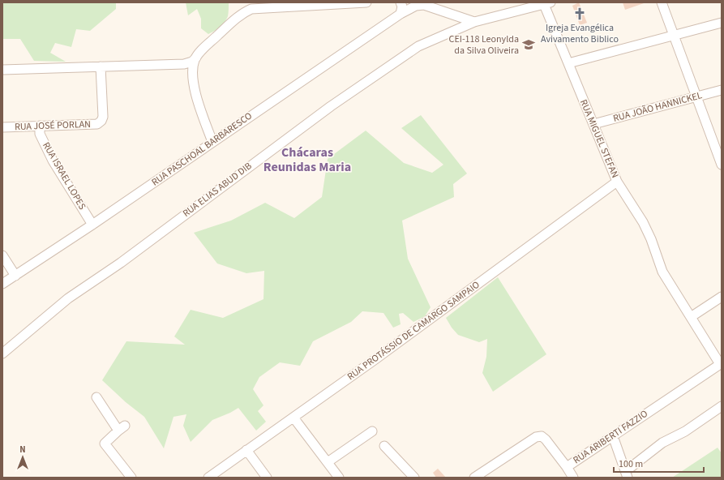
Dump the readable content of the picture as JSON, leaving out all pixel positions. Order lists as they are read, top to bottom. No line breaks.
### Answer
{"streets":{"street":["RUA JOÃO HANNICKEL","RUA JOSÉ PORLAN","RUA MIGUEL STEFAN","RUA PASCHOAL BARBARESCO","RUA ISRAEL LOPES","RUA ELIAS ABUD DIB","RUA PROTÁSSIO DE CAMARGO SAMPAIO","RUA ARIBERTI FAZZIO"]},"crossings":[["RUA JOÃO HANNICKEL","RUA MIGUEL STEFAN"],["RUA JOSÉ PORLAN","RUA ISRAEL LOPES"],["RUA MIGUEL STEFAN","RUA ELIAS ABUD DIB"],["RUA MIGUEL STEFAN","RUA PROTÁSSIO DE CAMARGO SAMPAIO"],["RUA MIGUEL STEFAN","RUA ARIBERTI FAZZIO"],["RUA PASCHOAL BARBARESCO","RUA ISRAEL LOPES"]],"districts":["Chácaras Reunidas Maria"],"places":{"church":["Igreja Evangélica Avivamento Biblico"],"school or university":["CEI-118 Leonylda da Silva Oliveira"]},"scale_bar":"100 m","north":"top"}
